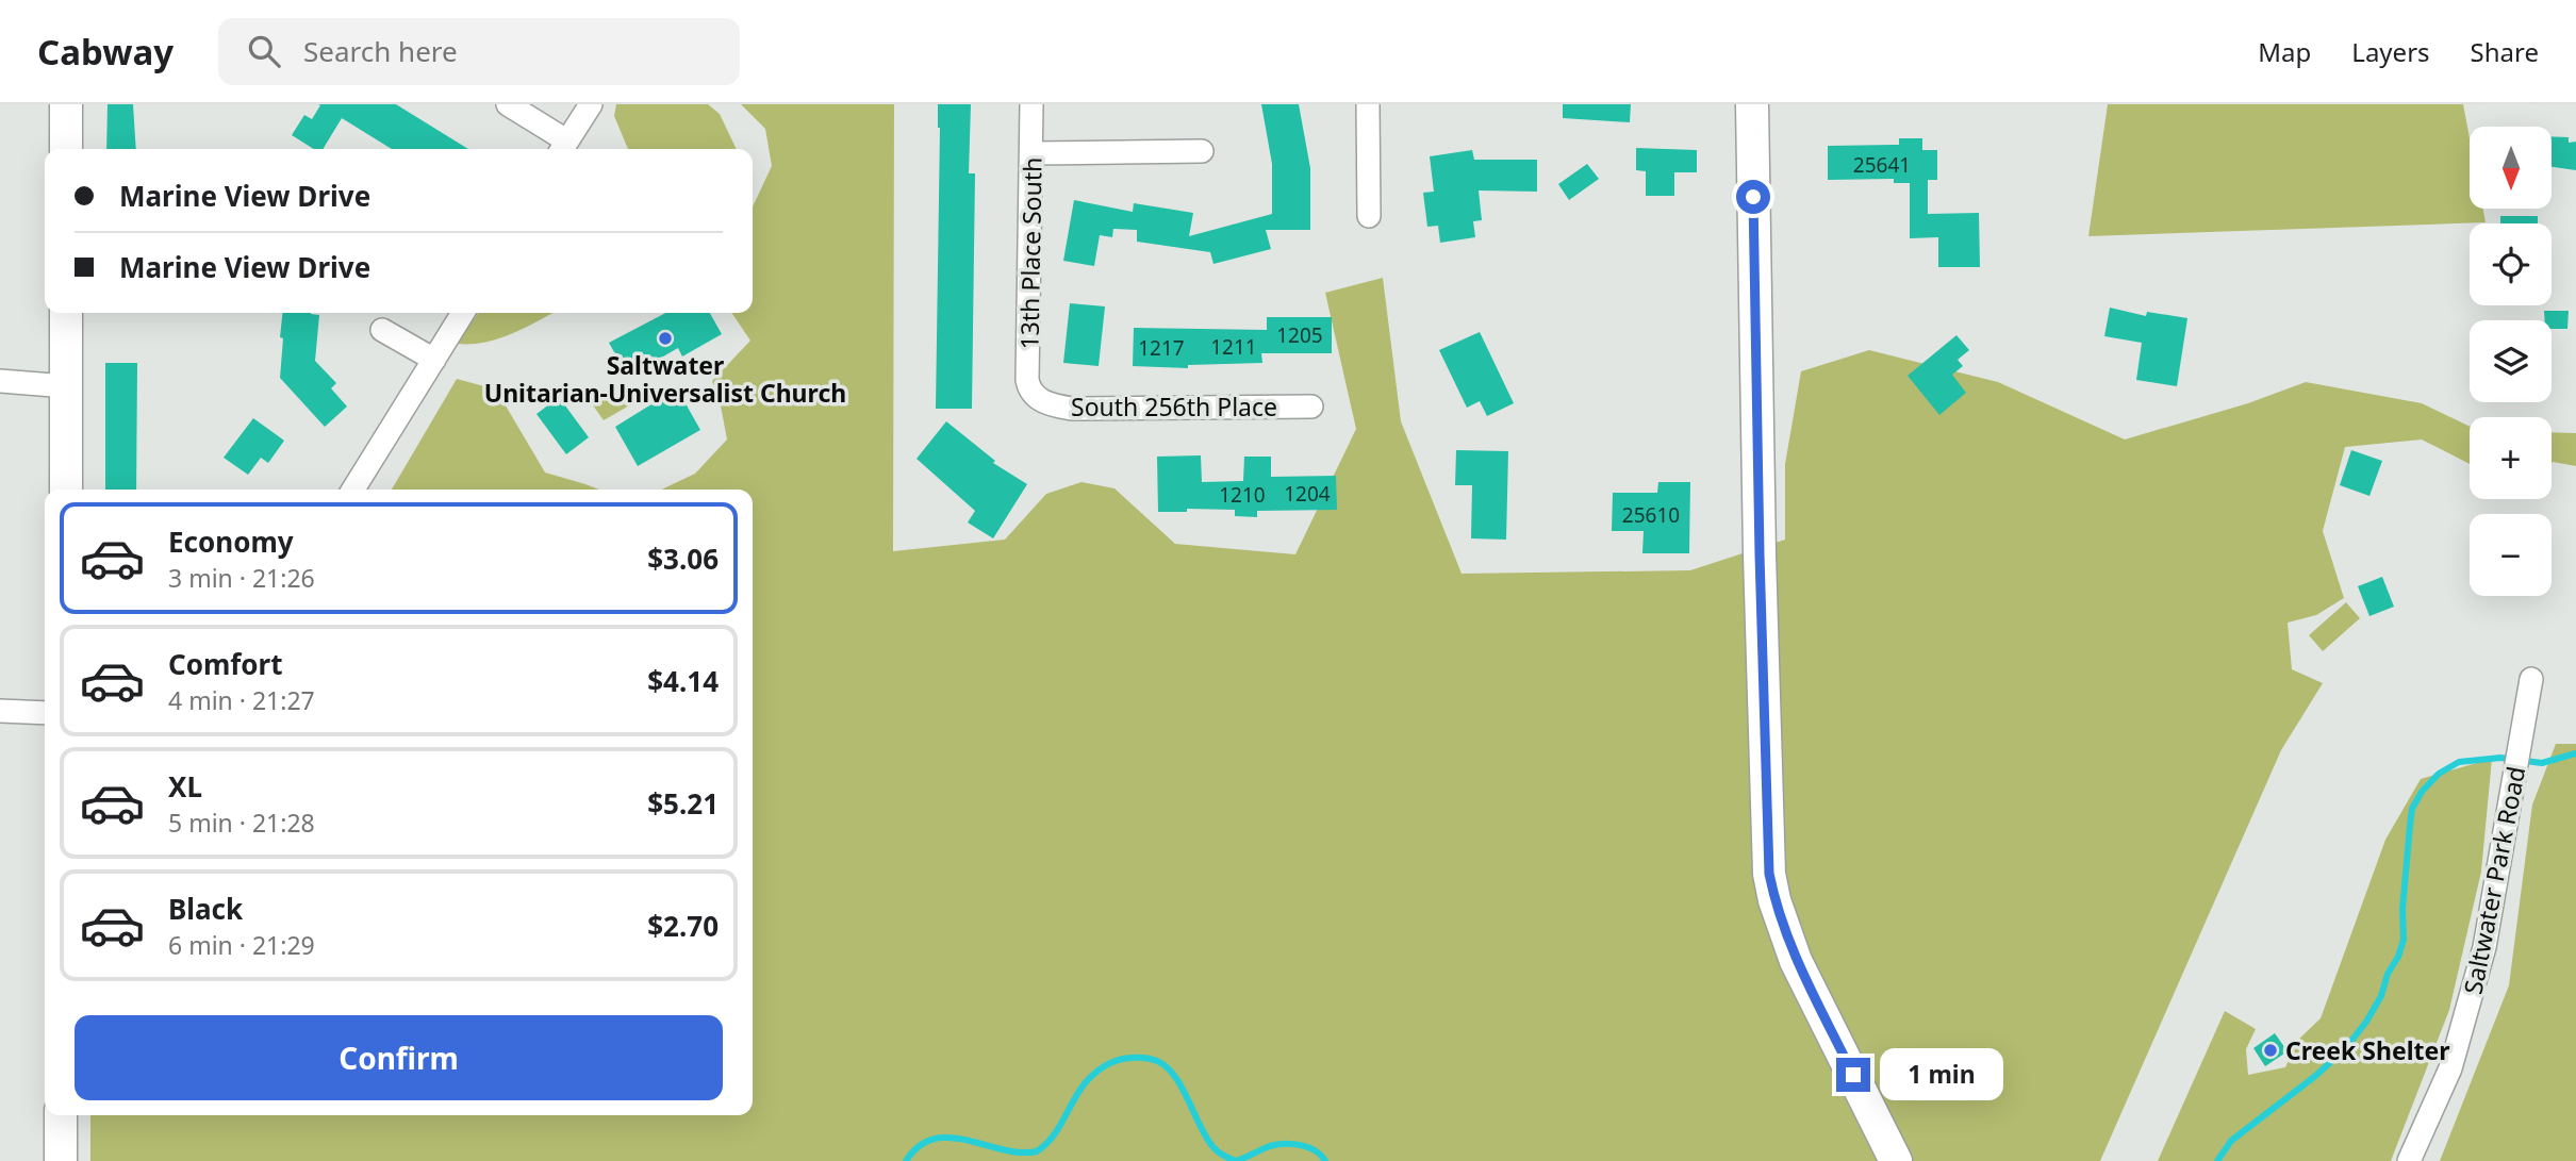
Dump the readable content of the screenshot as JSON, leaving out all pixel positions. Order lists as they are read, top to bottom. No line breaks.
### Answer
{"streets":{"street":["13th Place South","South 256th Place","Saltwater Park Road"]},"crossings":[["13th Place South","South 256th Place"]],"places":["Saltwater Unitarian-Universalist Church","Creek Shelter"],"house_numbers":["25641","1205","1211","1217","1204","1210","25610"],"north":"bottom","page":{"header":"Cabway","search":"Search here","nav":["Map","Layers","Share"],"map_buttons":["+","−"],"banner":["Marine View Drive","Marine View Drive"],"list":[{"name":"Economy","note":"3 min · 21:26","value":"$3.06"},{"name":"Comfort","note":"4 min · 21:27","value":"$4.14"},{"name":"XL","note":"5 min · 21:28","value":"$5.21"},{"name":"Black","note":"6 min · 21:29","value":"$2.70"}],"buttons":"Confirm","bubble":"1 min"}}
